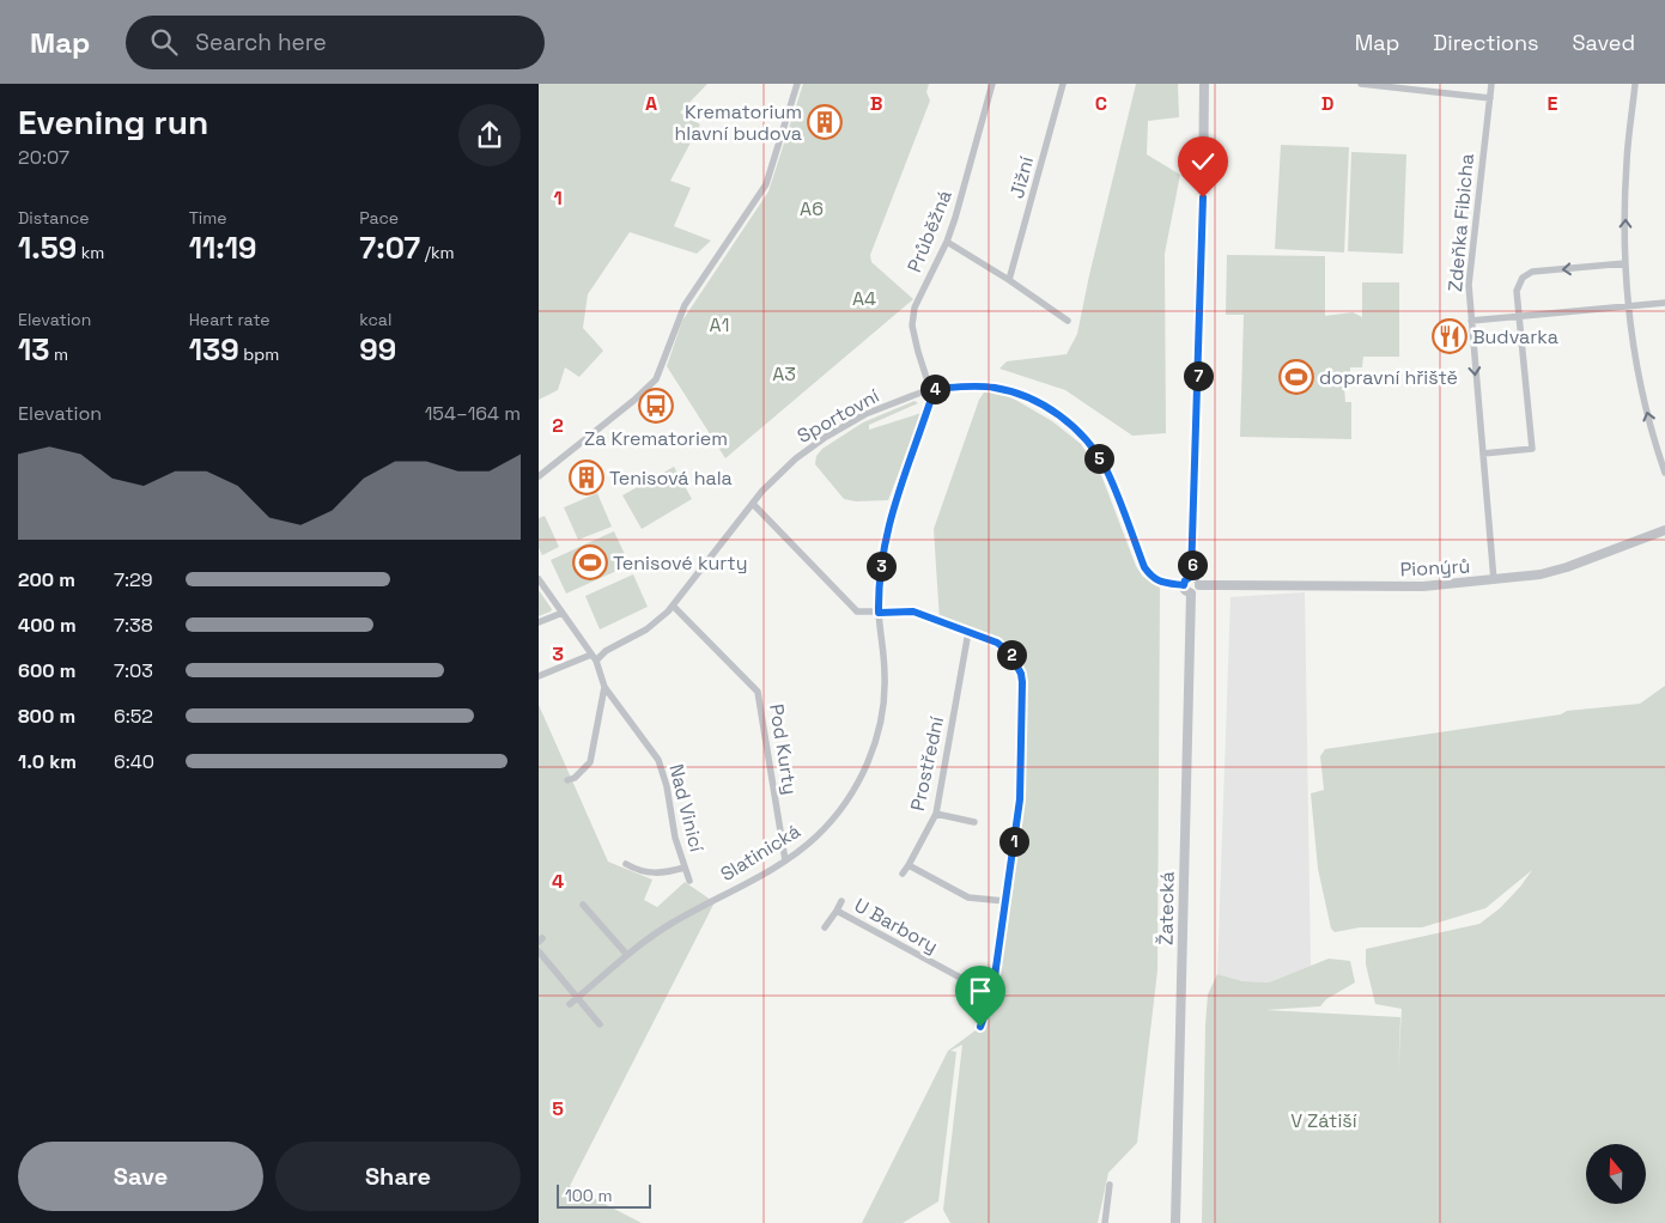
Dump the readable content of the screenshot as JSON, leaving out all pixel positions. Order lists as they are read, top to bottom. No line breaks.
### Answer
{"streets":{"street":["Jižní","Zdeňka Fibicha","Průběžná","Sportovní","Pionýrů","Pod Kurty","Prostřední","Nad Vinicí","Slatinická","Žatecká","U Barbory"]},"crossings":[["Zdeňka Fibicha","Pionýrů"],["Průběžná","Sportovní"],["Průběžná","Slatinická"],["Sportovní","Pionýrů"],["Sportovní","Pod Kurty"],["Sportovní","Slatinická"],["Sportovní","Žatecká"],["Pionýrů","Žatecká"],["Pod Kurty","Slatinická"]],"parks":["A6","A4","A1","A3","V Zátiší"],"places":{"building":["Krematorium hlavní budova","Tenisová hala"],"restaurant":["Budvarka"],"sports":["dopravní hřiště","Tenisové kurty"],"bus stop":["Za Krematoriem"]},"scale_bar":"100 m","north":"top","page":{"header":"Map","search":"Search here","nav":["Map","Directions","Saved"],"heading":["Evening run","20:07"],"stats":[["Distance","1.59 km"],["Time","11:19"],["Pace","7:07 /km"],["Elevation","13 m"],["Heart rate","139 bpm"],["kcal","99"]],"pins":["7","4","5","6","3","2","1"],"chart":["Elevation","154–164 m"],"list":[{"name":"200 m","note":"7:29"},{"name":"400 m","note":"7:38"},{"name":"600 m","note":"7:03"},{"name":"800 m","note":"6:52"},{"name":"1.0 km","note":"6:40"}],"buttons":["Save","Share"],"scale":"100 m"},"grid":{"columns":["A","B","C","D","E"],"rows":["1","2","3","4","5"]}}
